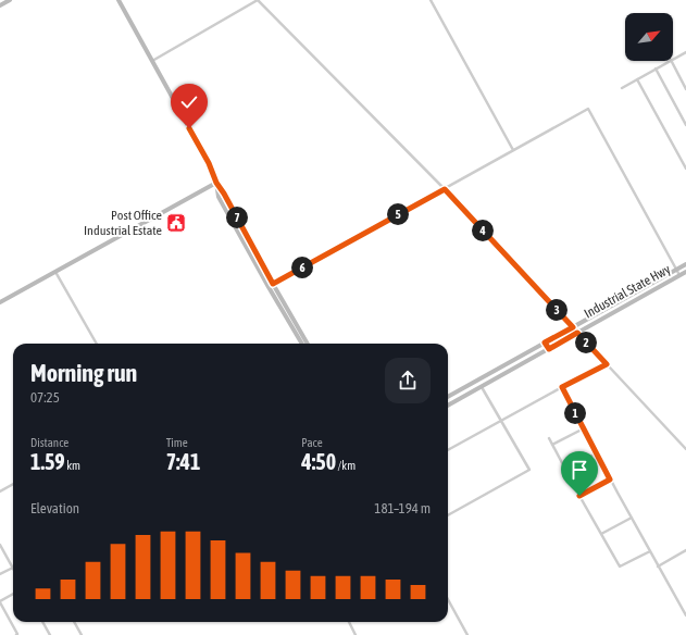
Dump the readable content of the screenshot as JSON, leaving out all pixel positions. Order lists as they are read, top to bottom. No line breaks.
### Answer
{"streets":{"main road":["Industrial State Hwy"]},"places":{"public building":["Post Office Industrial Estate"]},"north":"top right","page":{"pins":["5","7","4","6","3","2","1"],"heading":["Morning run","07:25"],"stats":[["Distance","1.59 km"],["Time","7:41"],["Pace","4:50 /km"]],"chart":["Elevation","181–194 m"]}}
